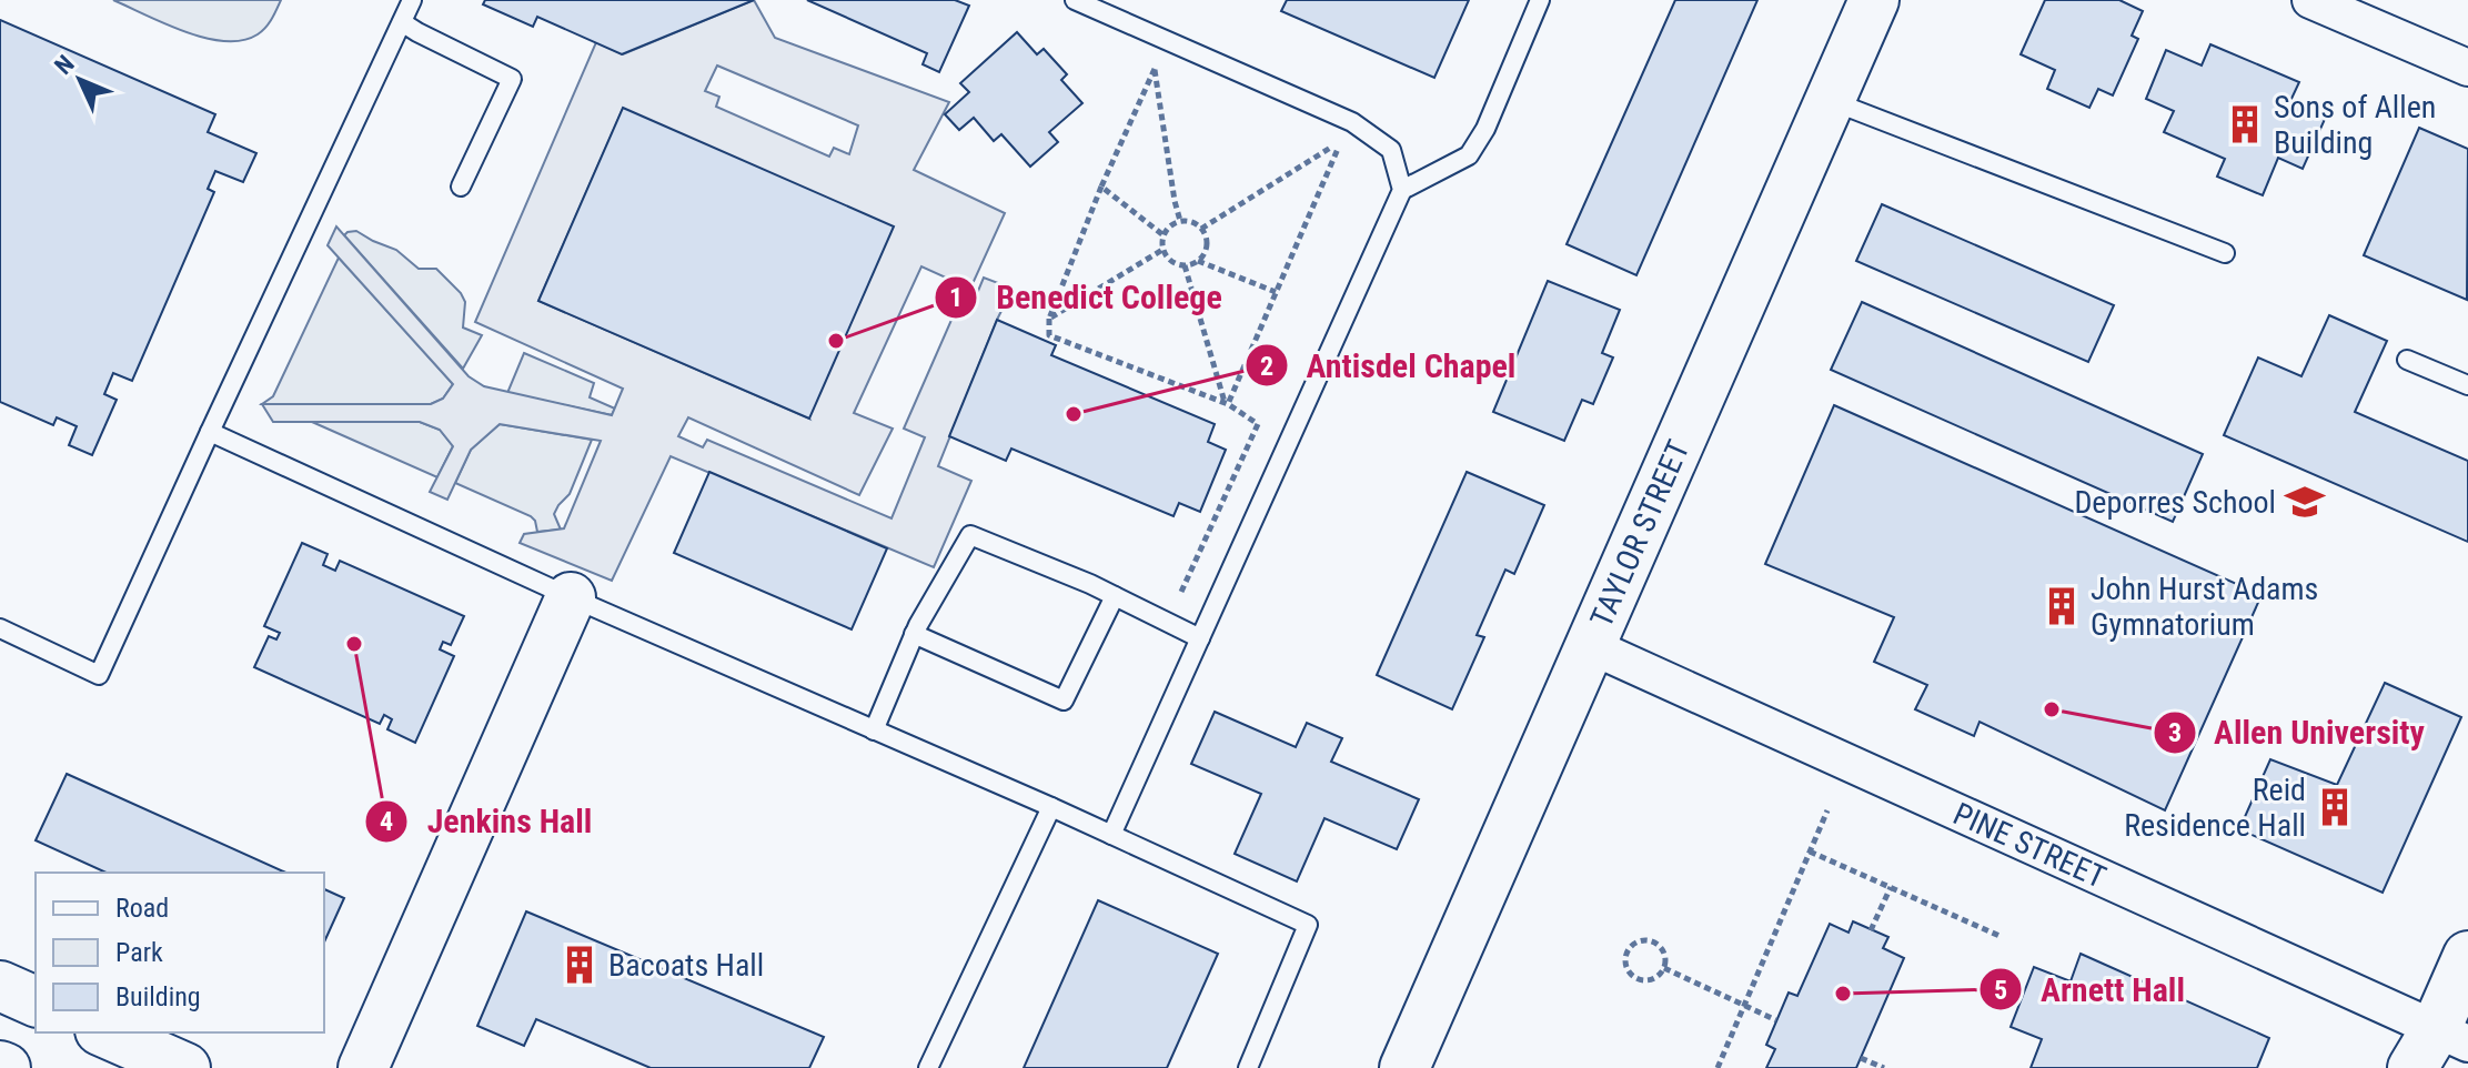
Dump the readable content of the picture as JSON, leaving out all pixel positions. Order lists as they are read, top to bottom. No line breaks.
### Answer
{"streets":{"main road":["TAYLOR STREET"],"street":["PINE STREET"]},"crossings":[["TAYLOR STREET","PINE STREET"]],"places":{"building":["Sons of Allen Building","John Hurst Adams Gymnatorium","Reid Residence Hall","Bacoats Hall"],"other":["Benedict College","Antisdel Chapel","Jenkins Hall","Allen University","Arnett Hall"],"school or university":["Deporres School"]},"legend":["Road","Park","Building"],"north":"top left"}
